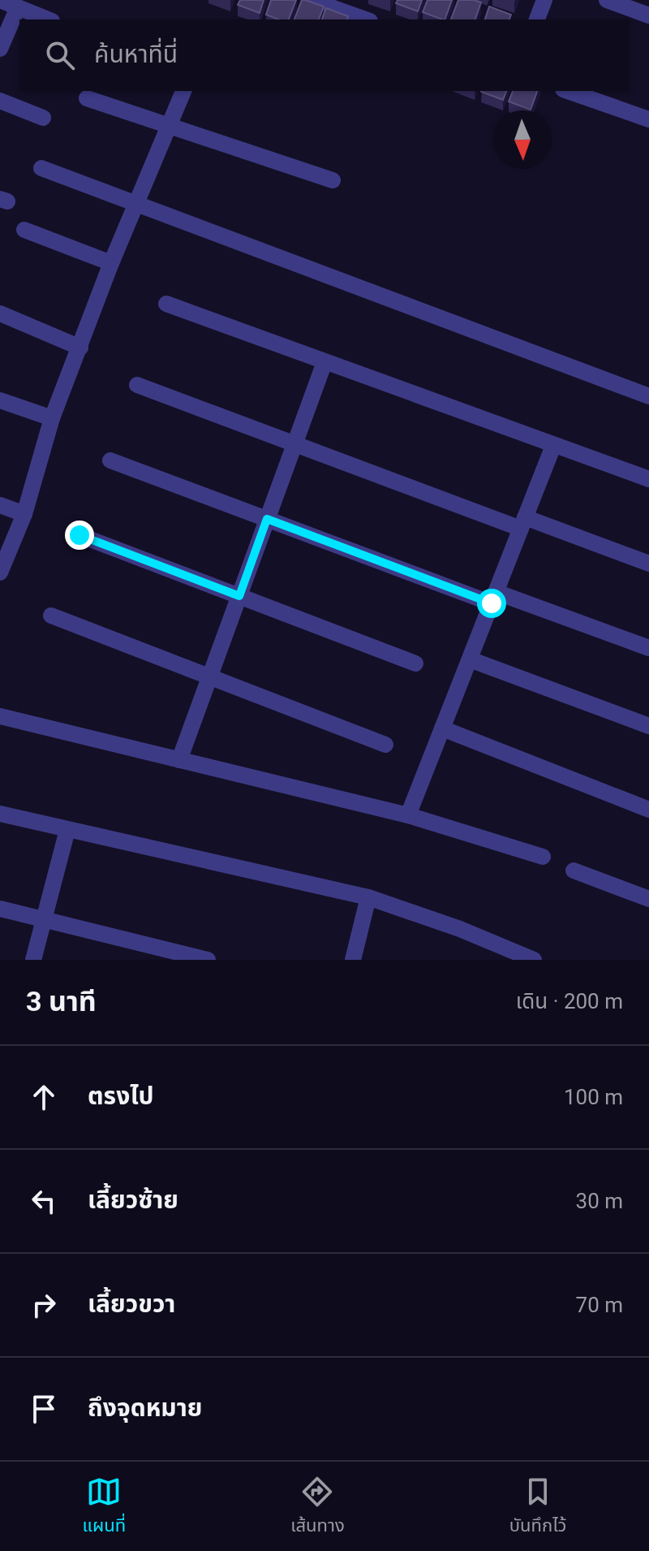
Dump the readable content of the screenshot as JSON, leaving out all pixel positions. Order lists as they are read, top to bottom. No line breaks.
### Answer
{"north":"bottom","page":{"search":"ค้นหาที่นี่","heading":["3 นาที","เดิน · 200 m"],"list":[["ตรงไป","100 m"],["เลี้ยวซ้าย","30 m"],["เลี้ยวขวา","70 m"],"ถึงจุดหมาย"],"nav":["แผนที่","เส้นทาง","บันทึกไว้"]}}
